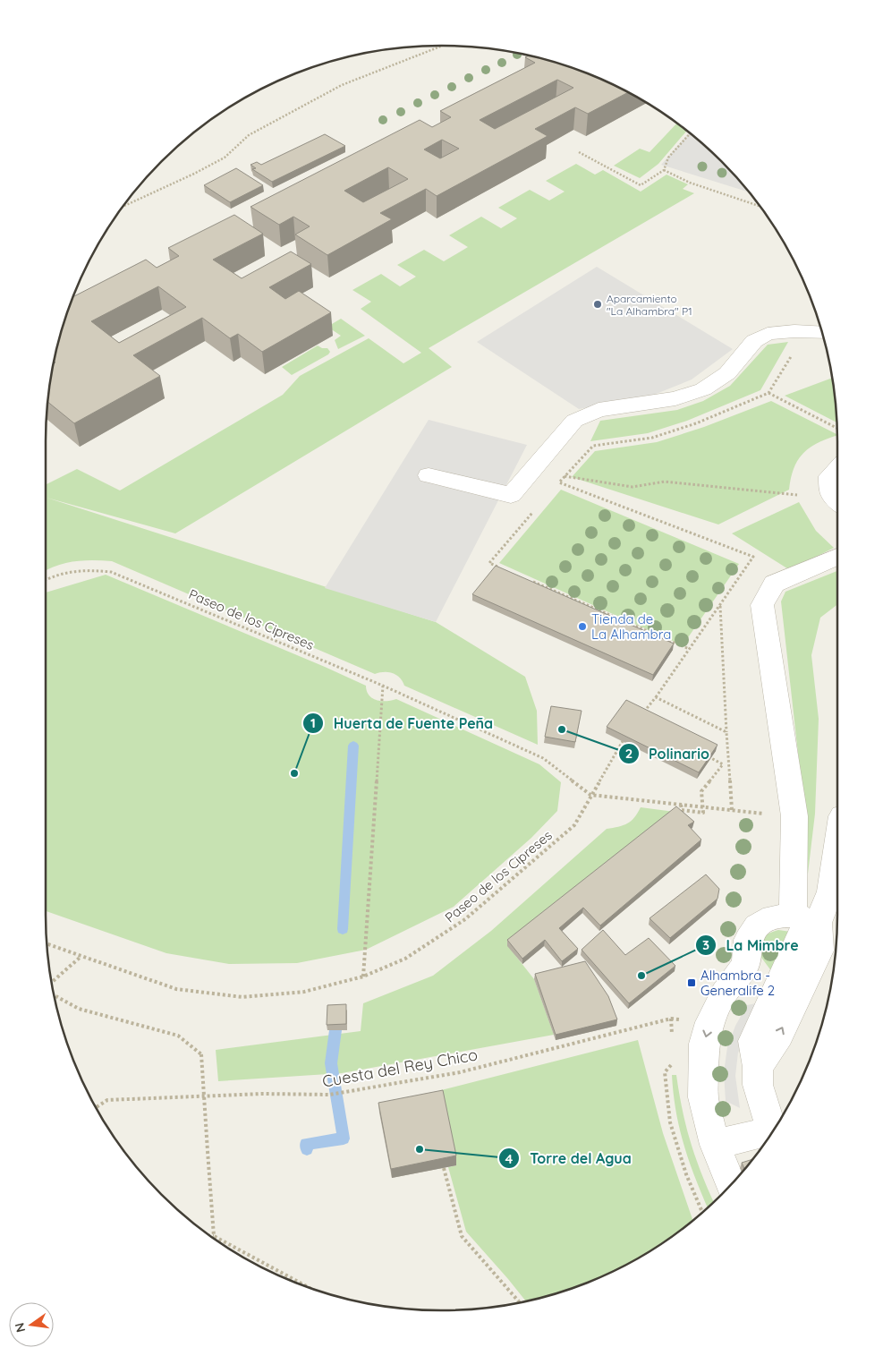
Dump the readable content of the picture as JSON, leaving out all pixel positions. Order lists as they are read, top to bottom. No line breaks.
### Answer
{"streets":{"path":["Paseo de los Cipreses","Cuesta del Rey Chico"]},"places":{"other":["Aparcamiento \"La Alhambra\" P1","Tienda de La Alhambra","Polinario","Huerta de Fuente Peña","La Mimbre","Torre del Agua"],"transit":["Alhambra - Generalife 2"]},"north":"left"}
